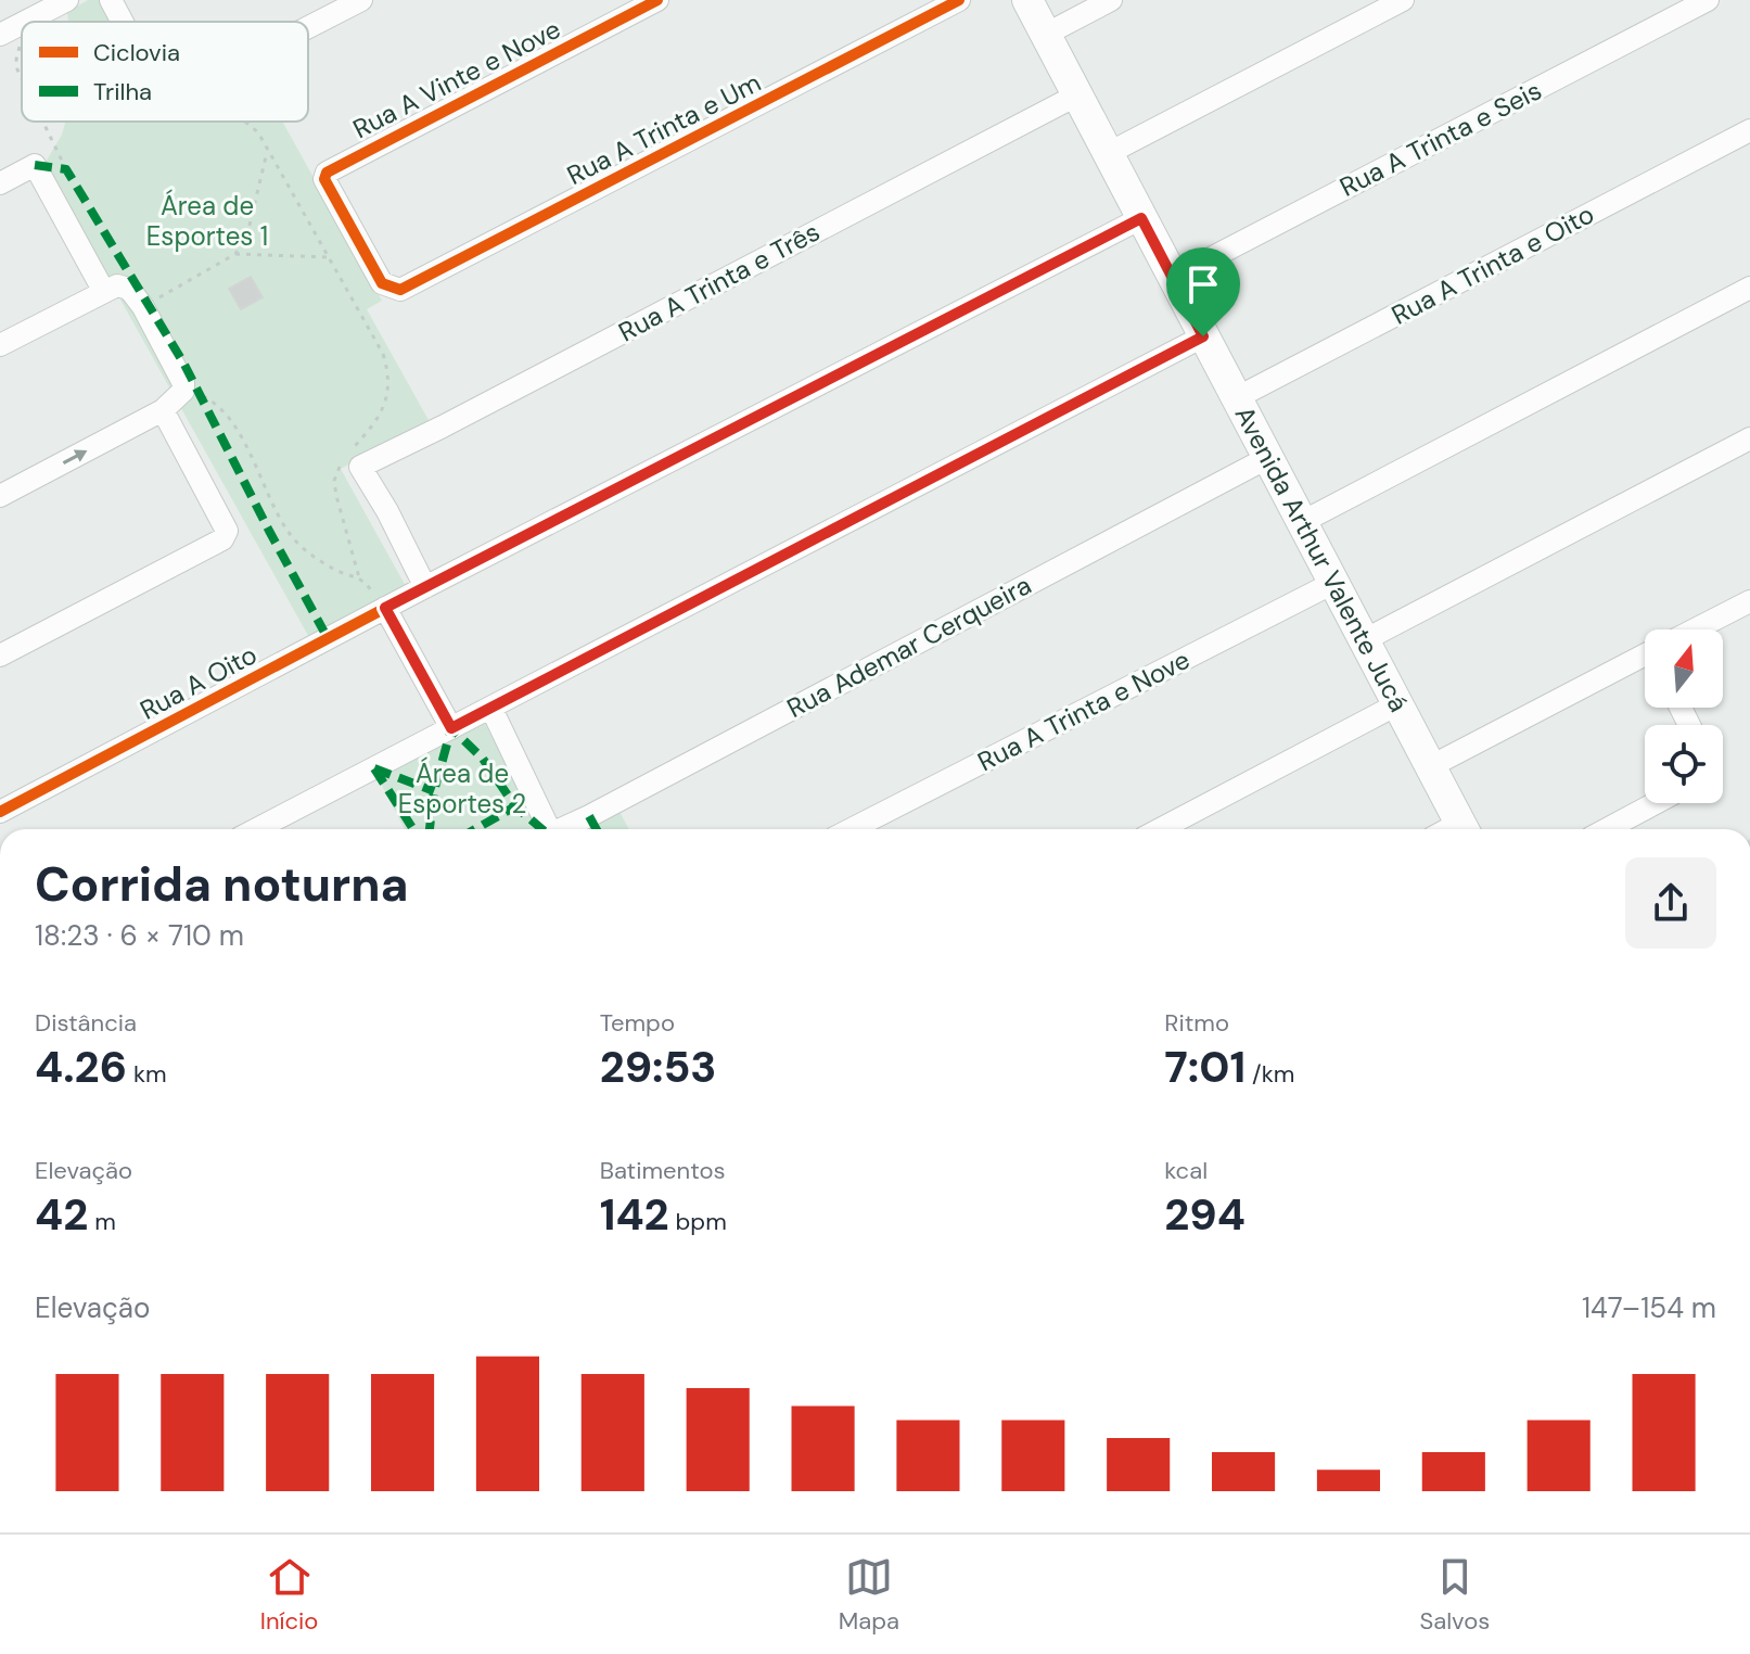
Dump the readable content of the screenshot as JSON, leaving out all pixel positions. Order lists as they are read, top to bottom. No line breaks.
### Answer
{"streets":{"street":["Rua A Vinte e Nove","Rua A Trinta e Um","Rua A Trinta e Seis","Rua A Trinta e Oito","Rua A Trinta e Três","Avenida Arthur Valente Jucá","Rua Ademar Cerqueira","Rua A Oito","Rua A Trinta e Nove"]},"crossings":[["Rua A Vinte e Nove","Rua A Trinta e Um"],["Rua A Trinta e Seis","Avenida Arthur Valente Jucá"],["Rua A Trinta e Oito","Avenida Arthur Valente Jucá"],["Rua A Trinta e Três","Avenida Arthur Valente Jucá"],["Avenida Arthur Valente Jucá","Rua Ademar Cerqueira"],["Avenida Arthur Valente Jucá","Rua A Oito"],["Avenida Arthur Valente Jucá","Rua A Trinta e Nove"]],"parks":["Área de Esportes 1","Área de Esportes 2"],"legend":["Ciclovia","Trilha"],"north":"top","page":{"heading":["Corrida noturna","18:23 · 6 × 710 m"],"stats":[["Distância","4.26 km"],["Tempo","29:53"],["Ritmo","7:01 /km"],["Elevação","42 m"],["Batimentos","142 bpm"],["kcal","294"]],"chart":["Elevação","147–154 m"],"tabs":["Início","Mapa","Salvos"]}}
